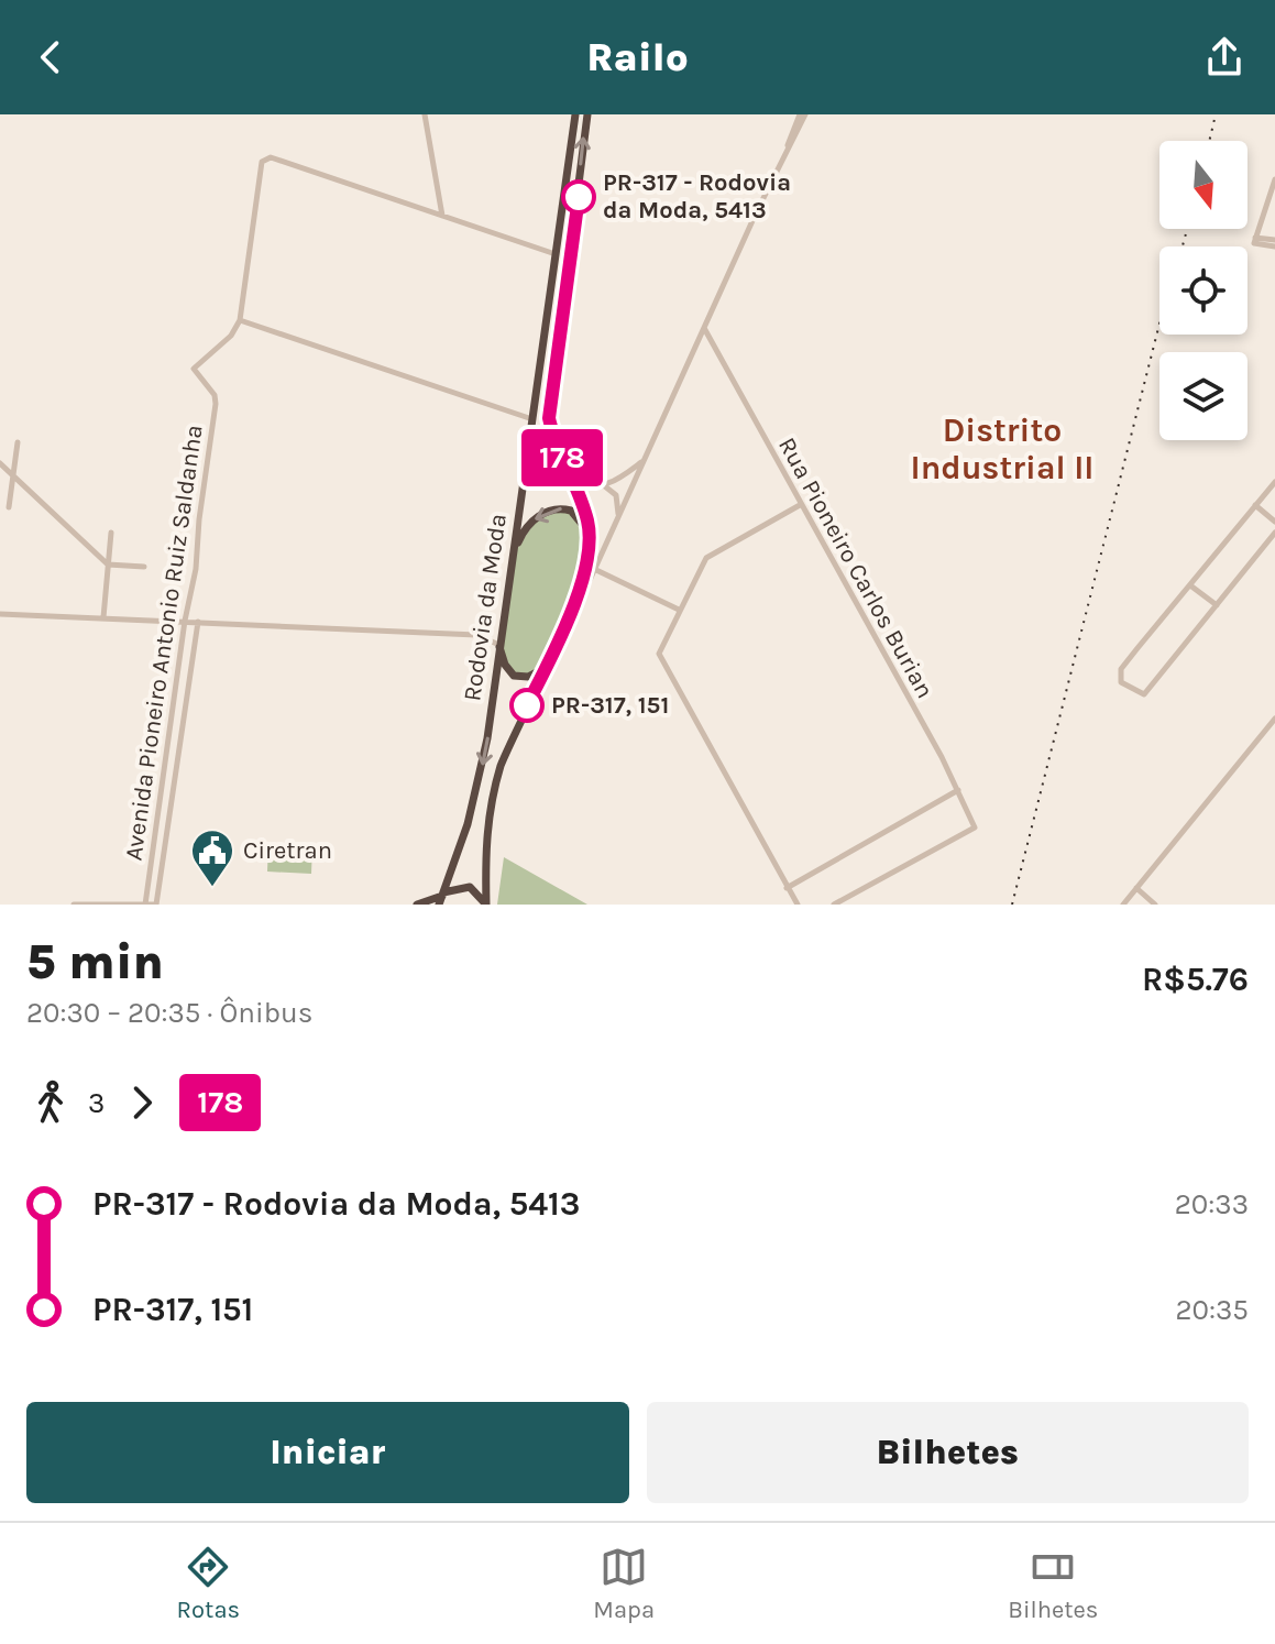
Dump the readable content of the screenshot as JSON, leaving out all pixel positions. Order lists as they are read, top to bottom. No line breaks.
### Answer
{"streets":{"highway":["Rodovia da Moda"],"street":["Rua Pioneiro Carlos Burian","Avenida Pioneiro Antonio Ruiz Saldanha"]},"districts":["Distrito Industrial II"],"places":{"other":["PR-317 - Rodovia da Moda, 5413","PR-317, 151"],"public building":["Ciretran"]},"lines":["bus line 178"],"north":"bottom","page":{"header":"Railo","on_map":"178","heading":["5 min","20:30 – 20:35 · Ônibus","R$5.76"],"legs":["3","178"],"list":[{"name":"PR-317 - Rodovia da Moda, 5413","value":"20:33"},{"name":"PR-317, 151","value":"20:35"}],"buttons":["Iniciar","Bilhetes"],"tabs":["Rotas","Mapa","Bilhetes"]}}
